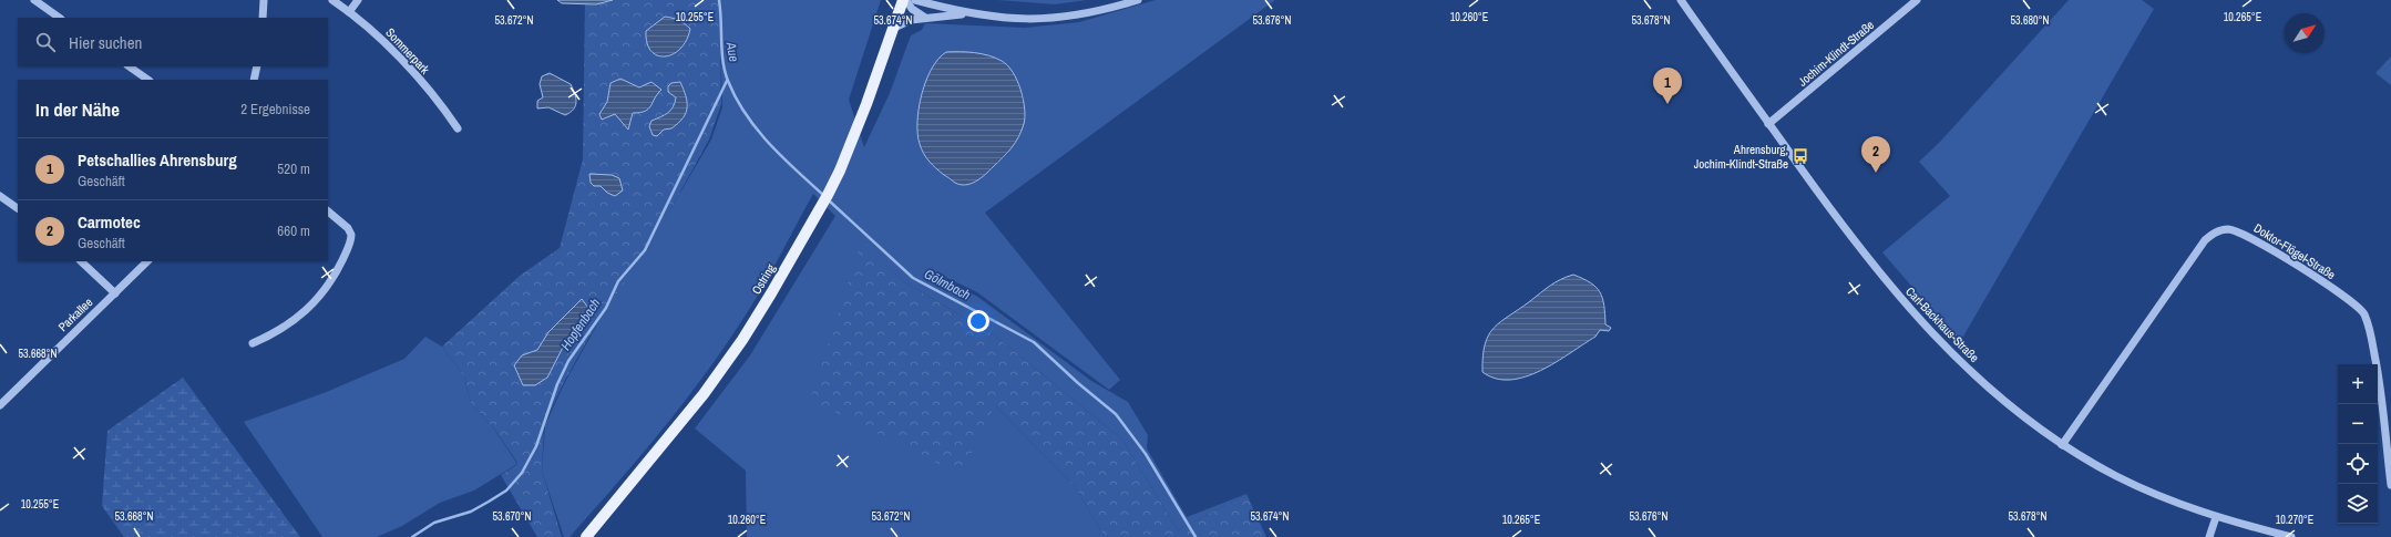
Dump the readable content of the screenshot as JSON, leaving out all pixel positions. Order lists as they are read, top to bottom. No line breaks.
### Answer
{"streets":{"main road":["Ostring"],"street":["Sommerpark","Jochim-Klindt-Straße","Doktor-Flögel-Straße","Parkallee","Carl-Backhaus-Straße"]},"crossings":[["Jochim-Klindt-Straße","Carl-Backhaus-Straße"],["Doktor-Flögel-Straße","Carl-Backhaus-Straße"]],"water":["Aue","Gölmbach","Hopfenbach"],"places":{"bus stop":["Ahrensburg, Jochim-Klindt-Straße"]},"north":"top right","page":{"search":"Hier suchen","pins":["1","2"],"heading":["In der Nähe","2 Ergebnisse"],"list":[{"mark":"1","name":"Petschallies Ahrensburg","note":"Geschäft","value":"520 m"},{"mark":"2","name":"Carmotec","note":"Geschäft","value":"660 m"}],"map_buttons":["+","−"]},"coordinates":["10.255°E","10.265°E","10.260°E","53.672°N","53.676°N","53.678°N","53.680°N","53.674°N","53.668°N","53.670°N","10.270°E"]}
